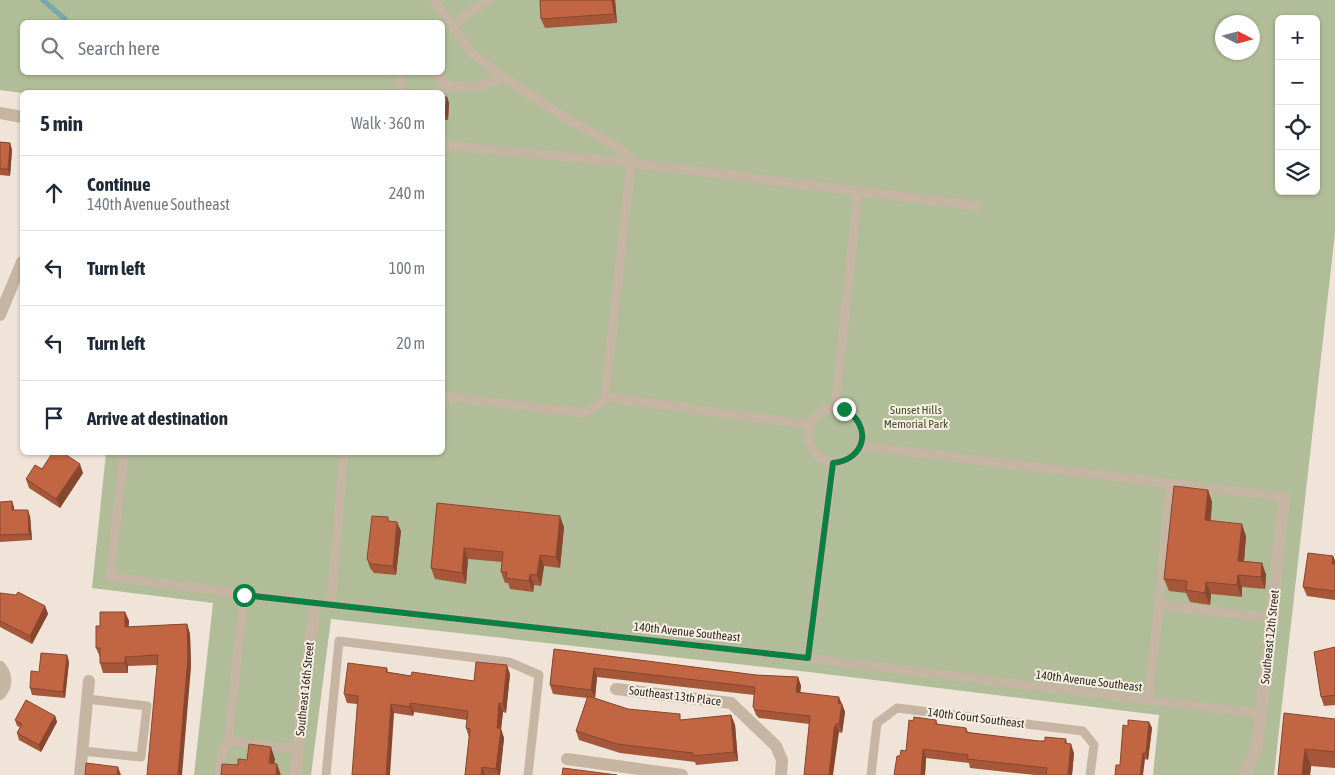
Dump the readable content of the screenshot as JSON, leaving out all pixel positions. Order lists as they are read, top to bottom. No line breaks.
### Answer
{"streets":{"street":["Southeast 12th Street","Southeast 16th Street","Southeast 13th Place"],"lane":["140th Avenue Southeast","140th Court Southeast"]},"crossings":[["140th Avenue Southeast","Southeast 12th Street"],["140th Avenue Southeast","Southeast 16th Street"]],"parks":["Sunset Hills Memorial Park"],"north":"right","page":{"map_buttons":["+","−"],"search":"Search here","heading":["5 min","Walk · 360 m"],"list":[["Continue","140th Avenue Southeast","240 m"],["Turn left","100 m"],["Turn left","20 m"],"Arrive at destination"]}}
